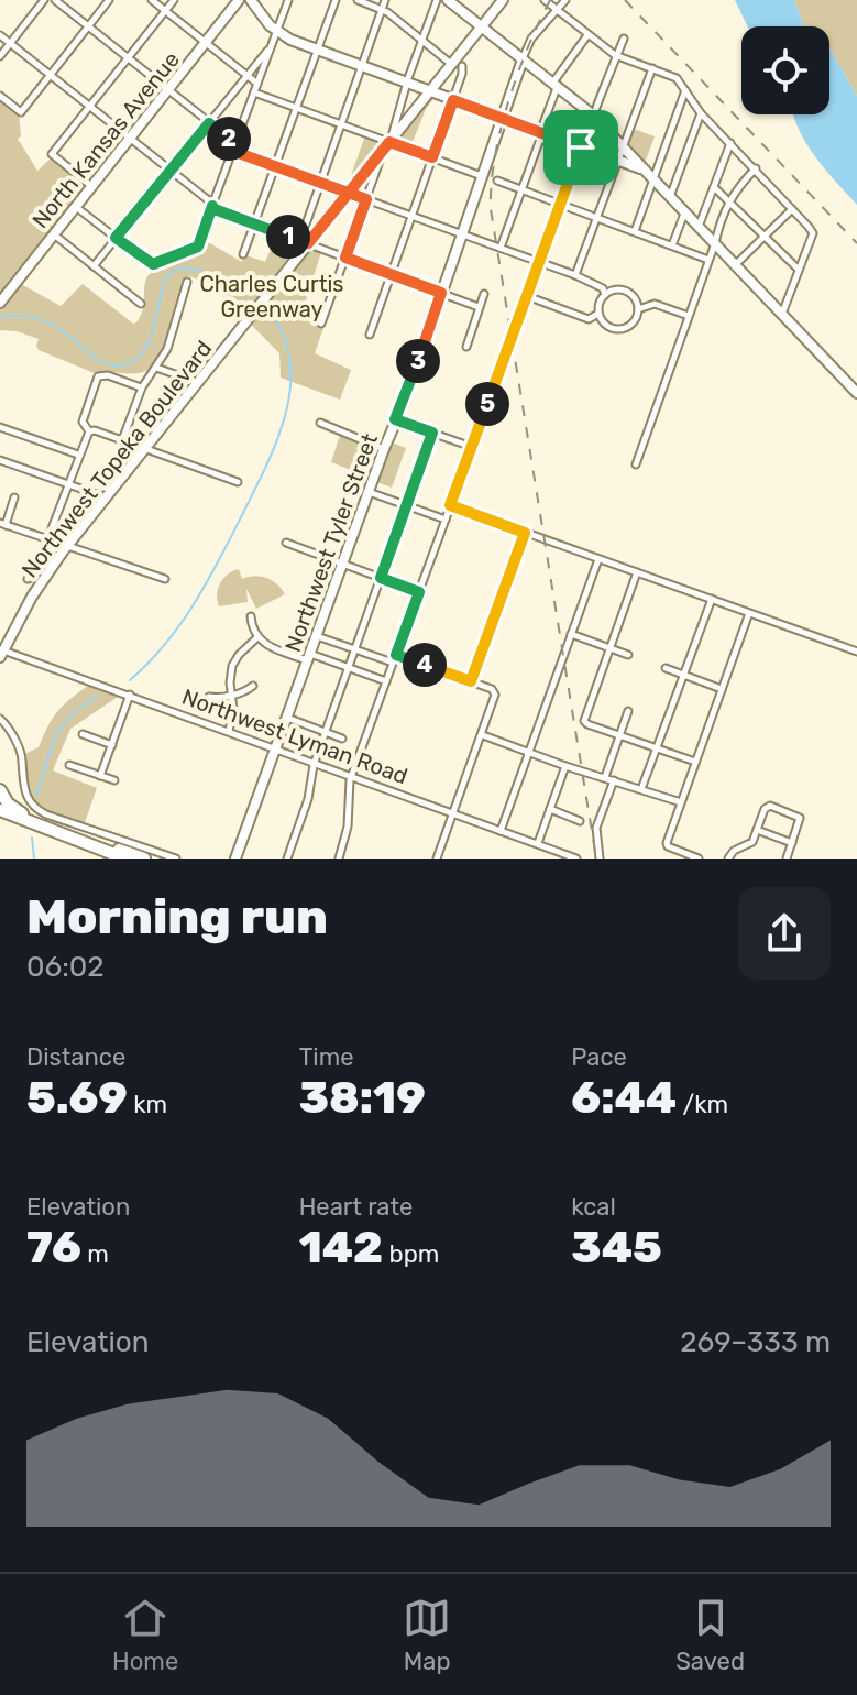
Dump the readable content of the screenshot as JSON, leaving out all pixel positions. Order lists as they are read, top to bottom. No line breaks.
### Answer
{"streets":{"main road":["North Kansas Avenue","Northwest Topeka Boulevard","Northwest Tyler Street"],"street":["Northwest Lyman Road"]},"crossings":[["Northwest Topeka Boulevard","Northwest Lyman Road"],["Northwest Tyler Street","Northwest Lyman Road"]],"parks":["Charles Curtis Greenway"],"page":{"pins":["2","1","3","5","4"],"heading":["Morning run","06:02"],"stats":[["Distance","5.69 km"],["Time","38:19"],["Pace","6:44 /km"],["Elevation","76 m"],["Heart rate","142 bpm"],["kcal","345"]],"chart":["Elevation","269–333 m"],"tabs":["Home","Map","Saved"]}}
